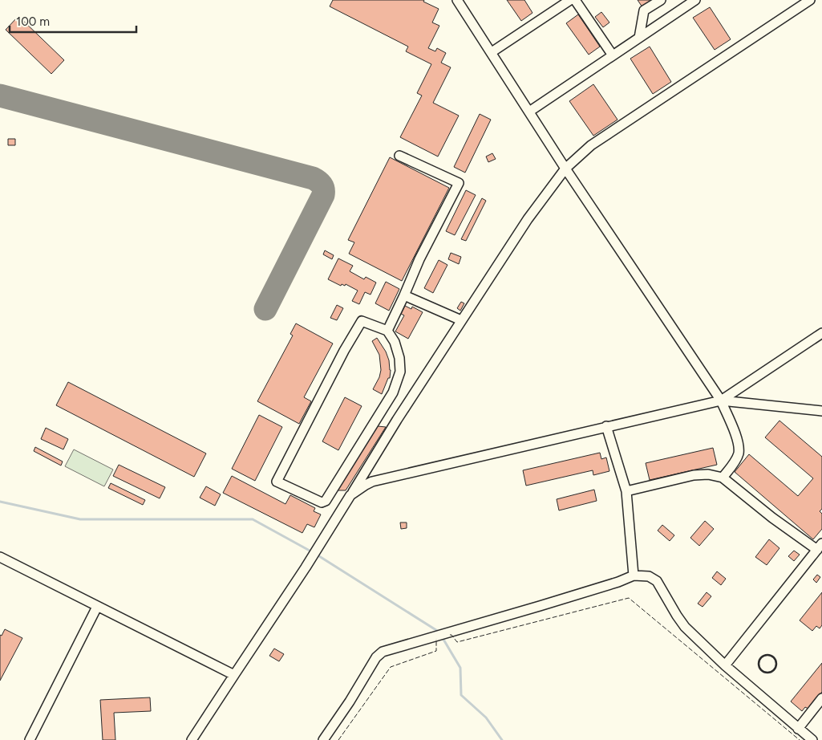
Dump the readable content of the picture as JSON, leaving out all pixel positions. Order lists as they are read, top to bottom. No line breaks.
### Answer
{"scale_bar":"100 m"}
